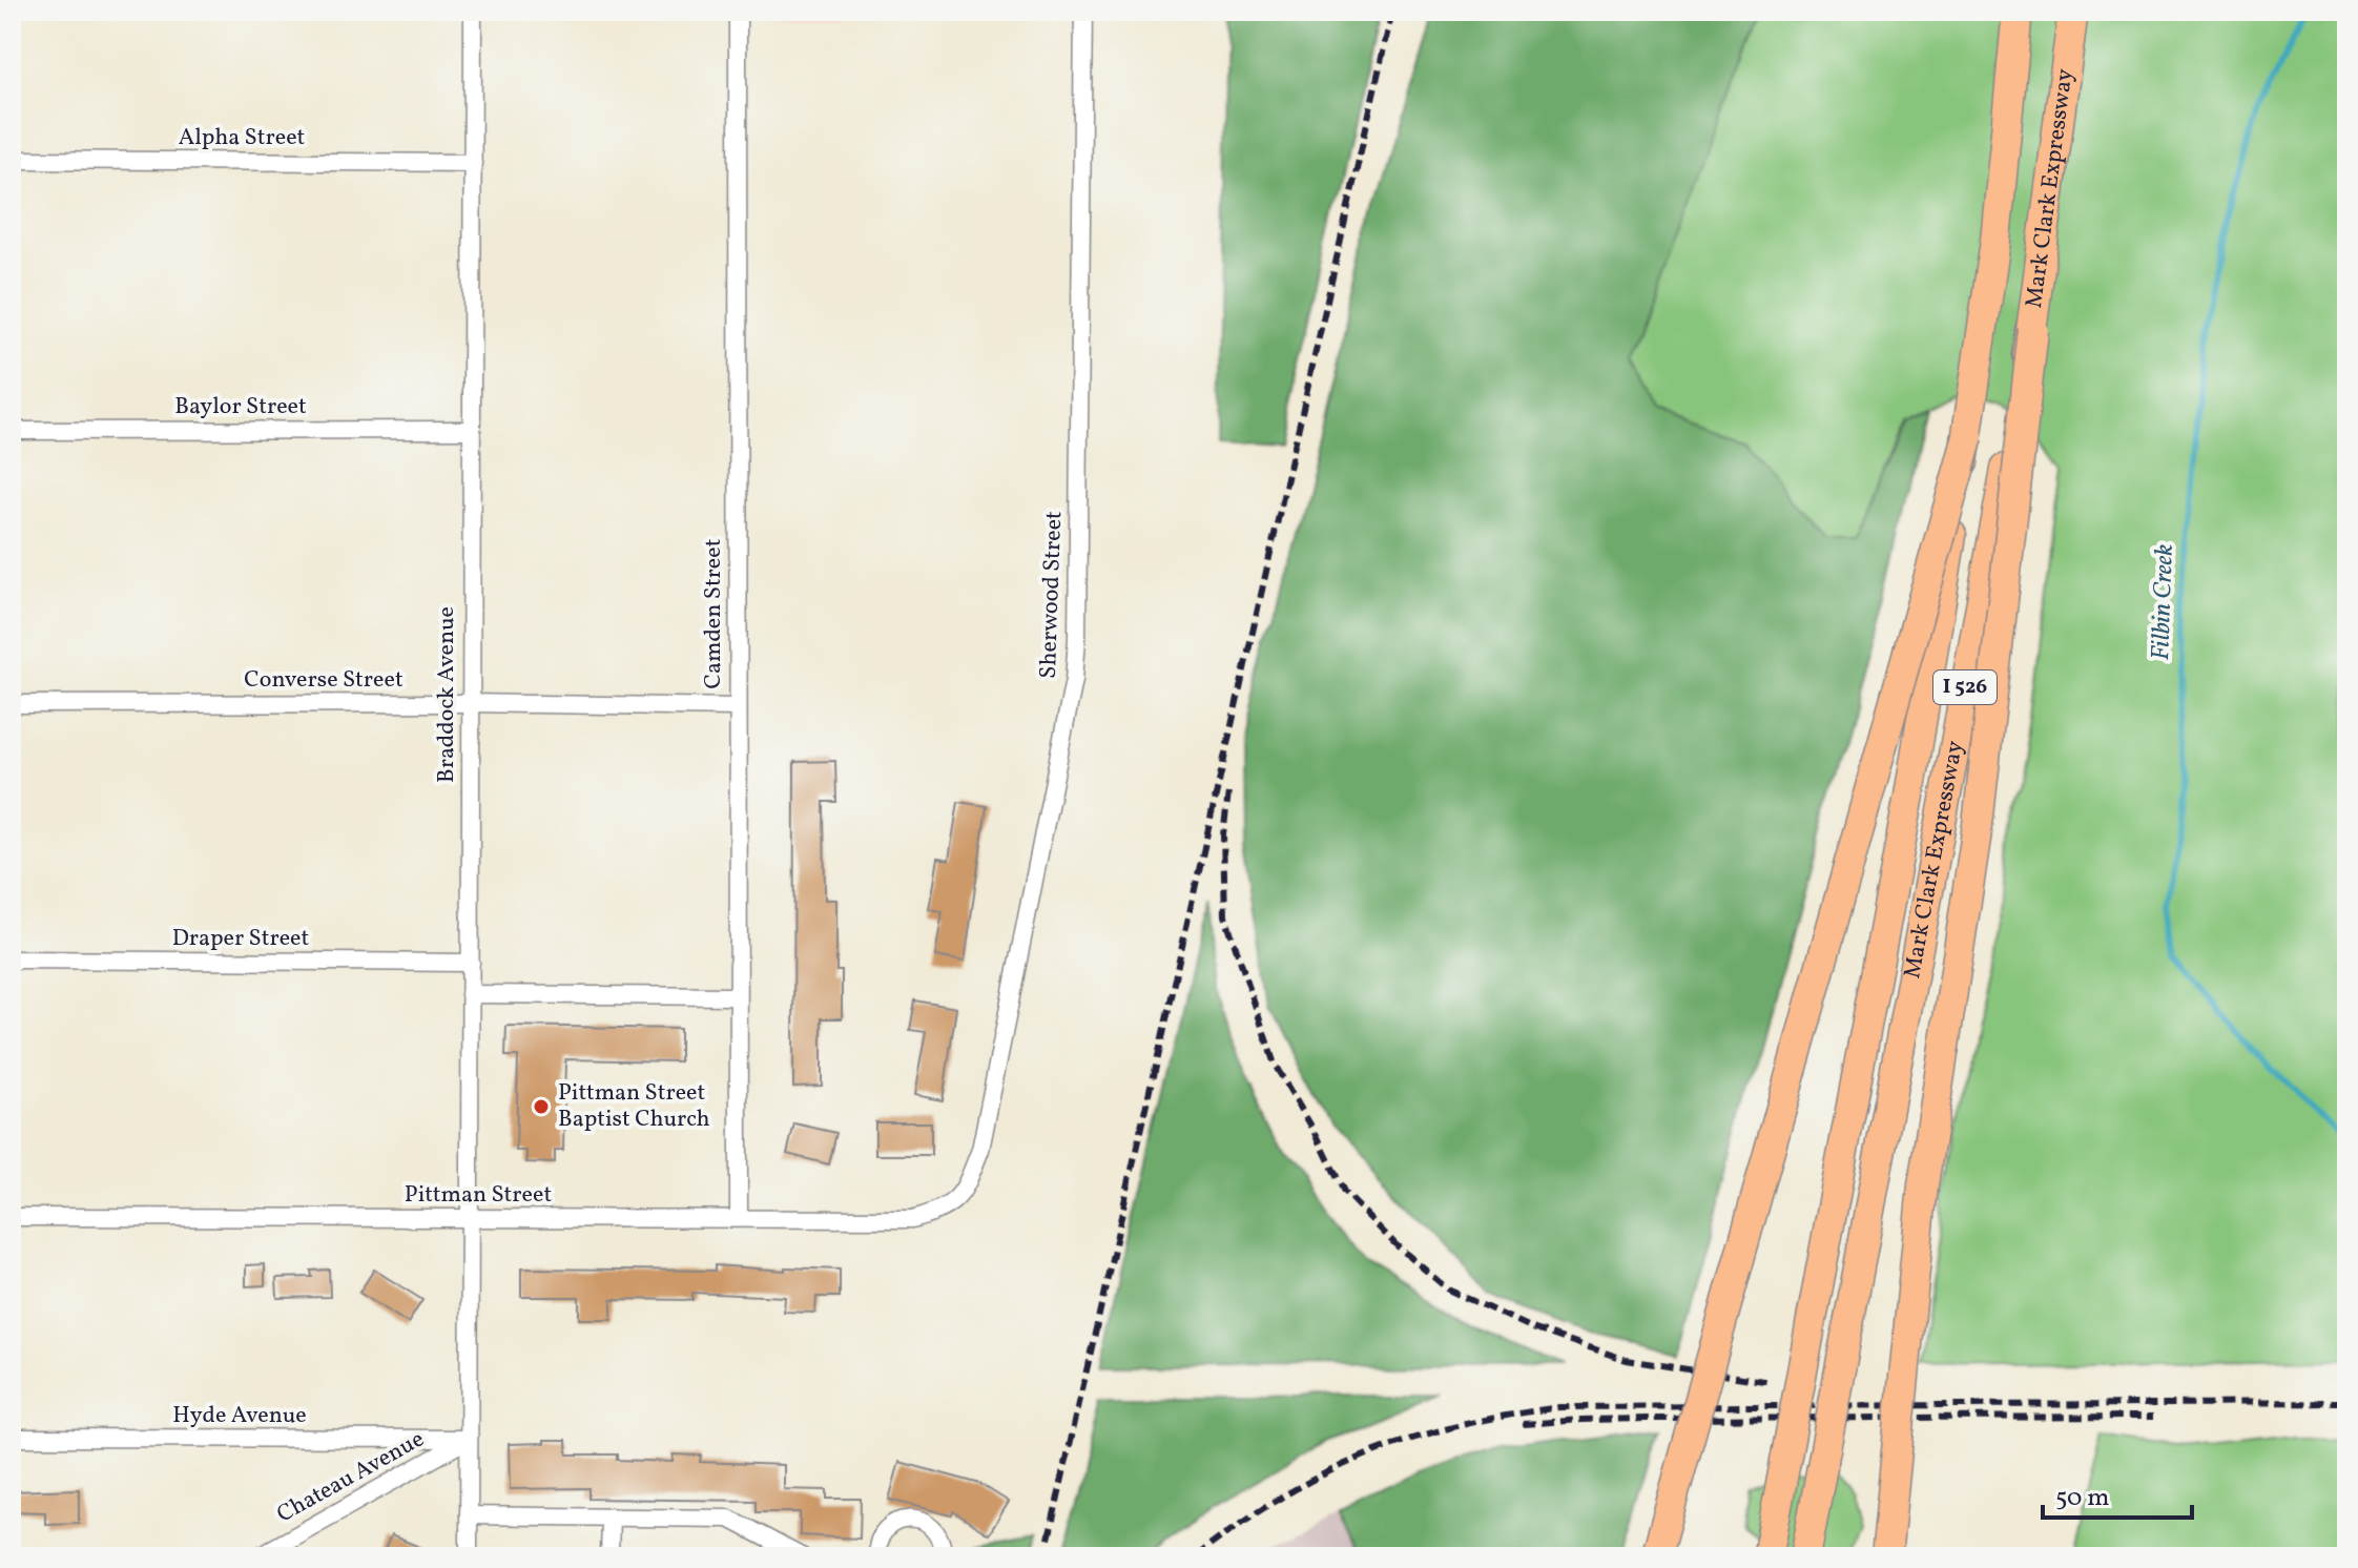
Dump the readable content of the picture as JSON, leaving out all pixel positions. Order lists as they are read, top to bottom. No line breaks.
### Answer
{"streets":{"highway":["Mark Clark Expressway","I 526"],"street":["Alpha Street","Baylor Street","Sherwood Street","Camden Street","Converse Street","Braddock Avenue","Draper Street","Pittman Street","Hyde Avenue","Chateau Avenue"]},"crossings":[["Alpha Street","Braddock Avenue"],["Baylor Street","Braddock Avenue"],["Sherwood Street","Pittman Street"],["Camden Street","Converse Street"],["Camden Street","Pittman Street"],["Converse Street","Braddock Avenue"],["Braddock Avenue","Draper Street"],["Braddock Avenue","Pittman Street"],["Braddock Avenue","Hyde Avenue"],["Braddock Avenue","Chateau Avenue"],["Hyde Avenue","Chateau Avenue"]],"water":["Filbin Creek"],"places":["Pittman Street Baptist Church"],"scale_bar":"50 m"}
